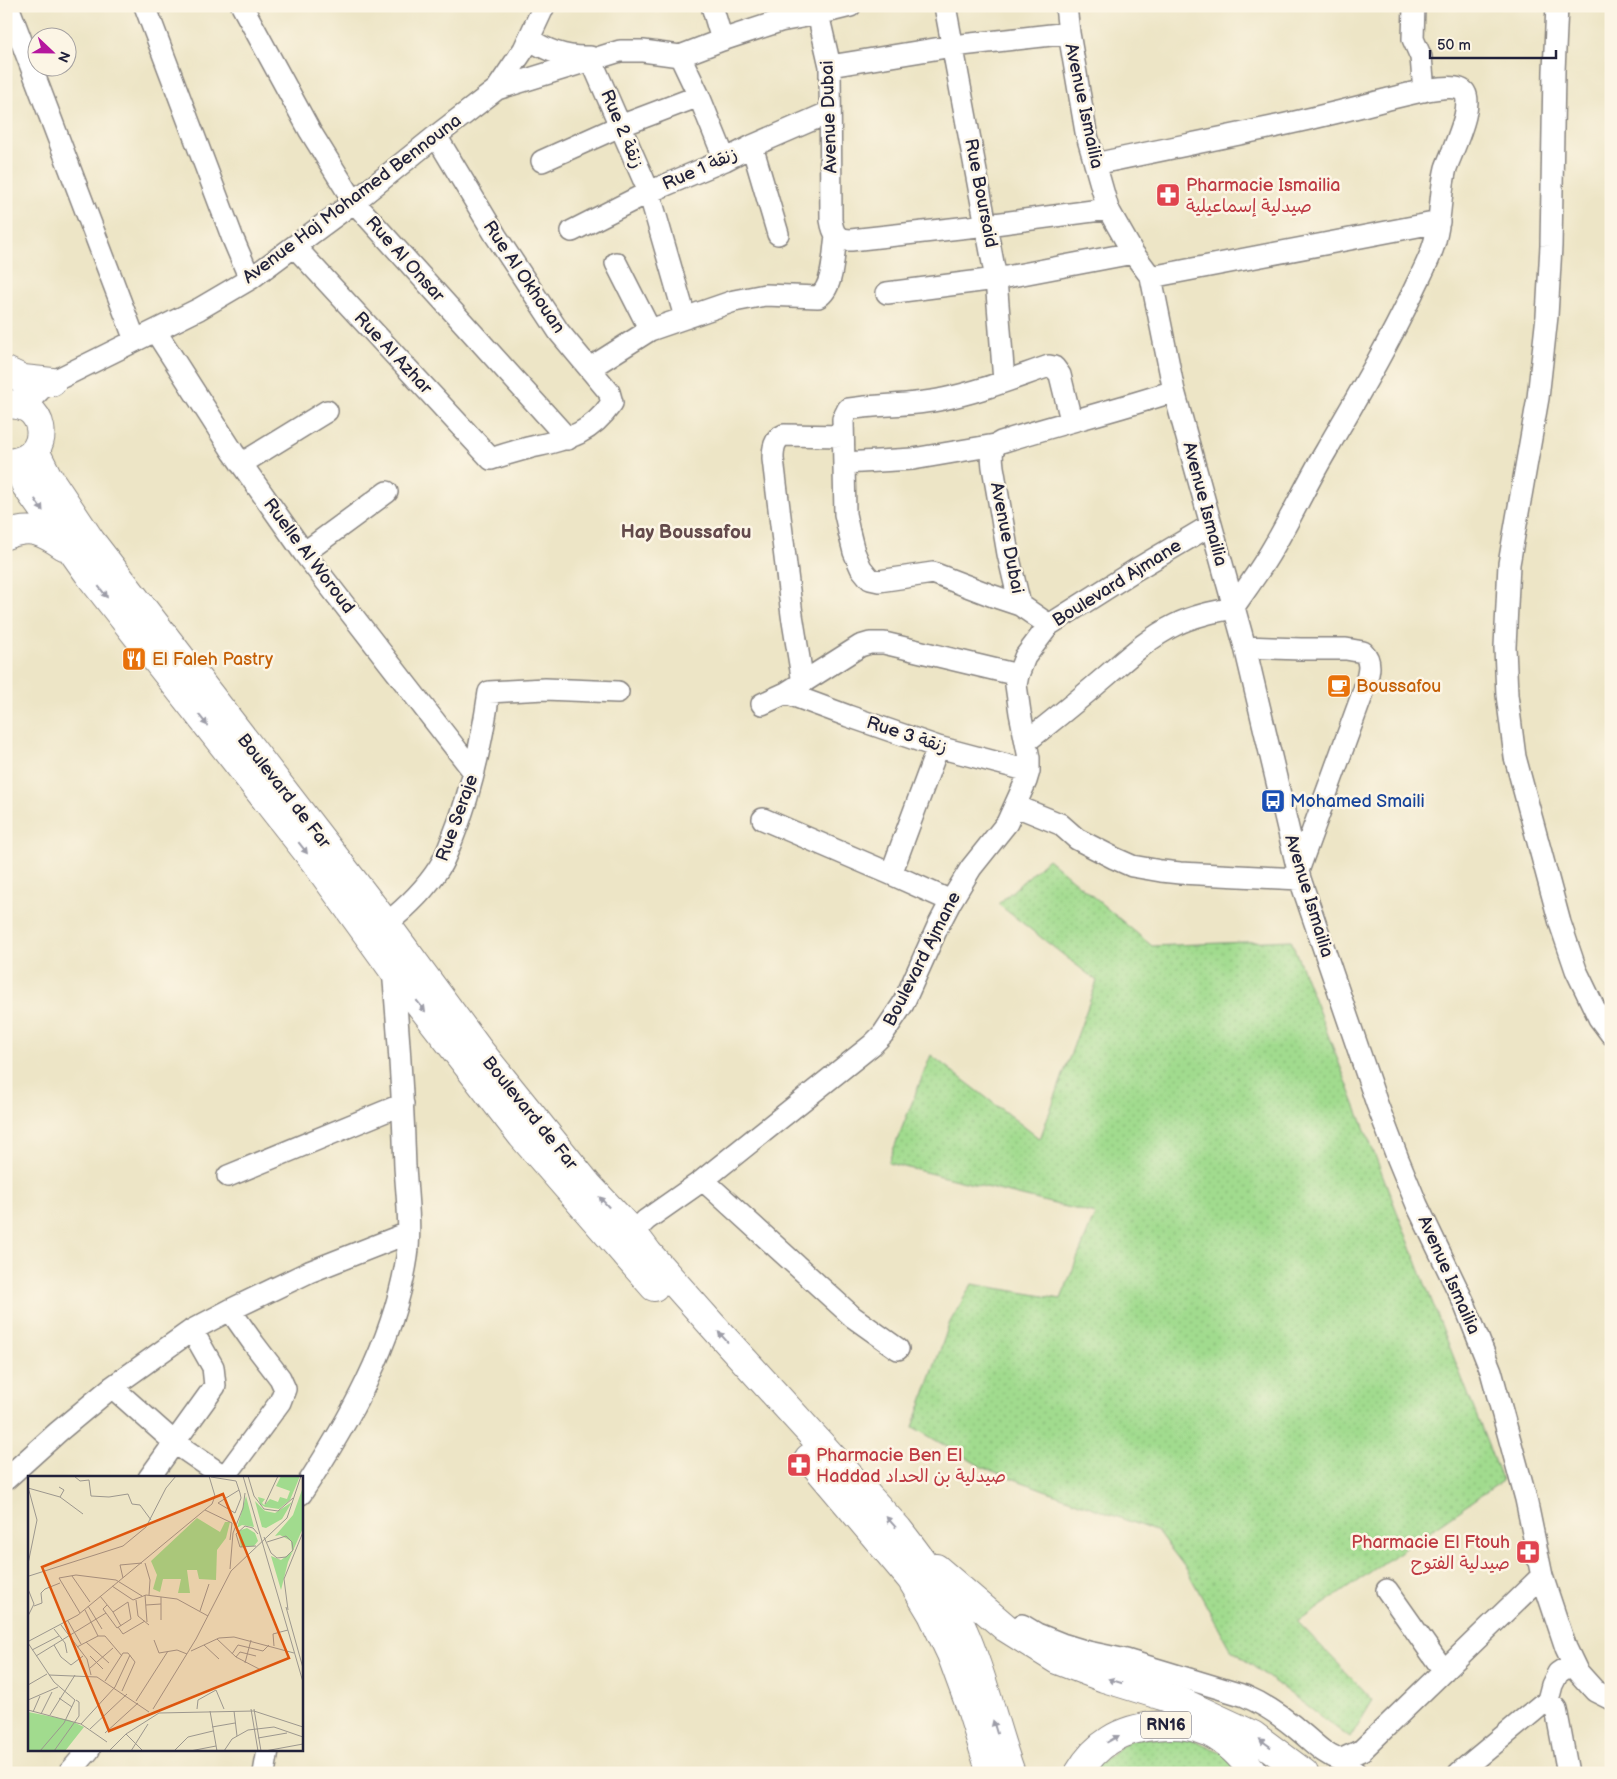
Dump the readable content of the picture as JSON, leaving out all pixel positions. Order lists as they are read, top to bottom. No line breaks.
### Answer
{"streets":{"main road":["Boulevard de Far","RN16"],"street":["Avenue Ismailia","Avenue Dubai","Rue 2 زنقة","Rue 1 زنقة","Rue Boursaid","Avenue Haj Mohamed Bennouna","Rue Al Onsar","Rue Al Okhouan","Rue Al Azhar","Ruelle Al Woroud","Boulevard Ajmane","Rue 3 زنقة","Rue Seraje"]},"crossings":[["Avenue Ismailia","Boulevard Ajmane"],["Avenue Dubai","Rue 1 زنقة"],["Avenue Dubai","Boulevard Ajmane"],["Rue 2 زنقة","Rue 1 زنقة"],["Avenue Haj Mohamed Bennouna","Rue Al Onsar"],["Avenue Haj Mohamed Bennouna","Rue Al Okhouan"],["Avenue Haj Mohamed Bennouna","Rue Al Azhar"],["Avenue Haj Mohamed Bennouna","Ruelle Al Woroud"],["Rue Al Onsar","Rue Al Okhouan"],["Rue Al Onsar","Rue Al Azhar"],["Rue Al Okhouan","Rue Al Azhar"],["Ruelle Al Woroud","Rue Seraje"],["Boulevard Ajmane","Rue 3 زنقة"],["Boulevard Ajmane","Boulevard de Far"],["Boulevard de Far","Rue Seraje"]],"districts":["Hay Boussafou"],"places":{"pharmacy":["Pharmacie Ismailia صيدلية إسماعيلية","Pharmacie Ben El Haddad صيدلية بن الحداد","Pharmacie El Ftouh صيدلية الفتوح"],"restaurant":["El Faleh Pastry"],"cafe":["Boussafou"],"bus stop":["Mohamed Smaili"]},"scale_bar":"50 m","north":"right"}
